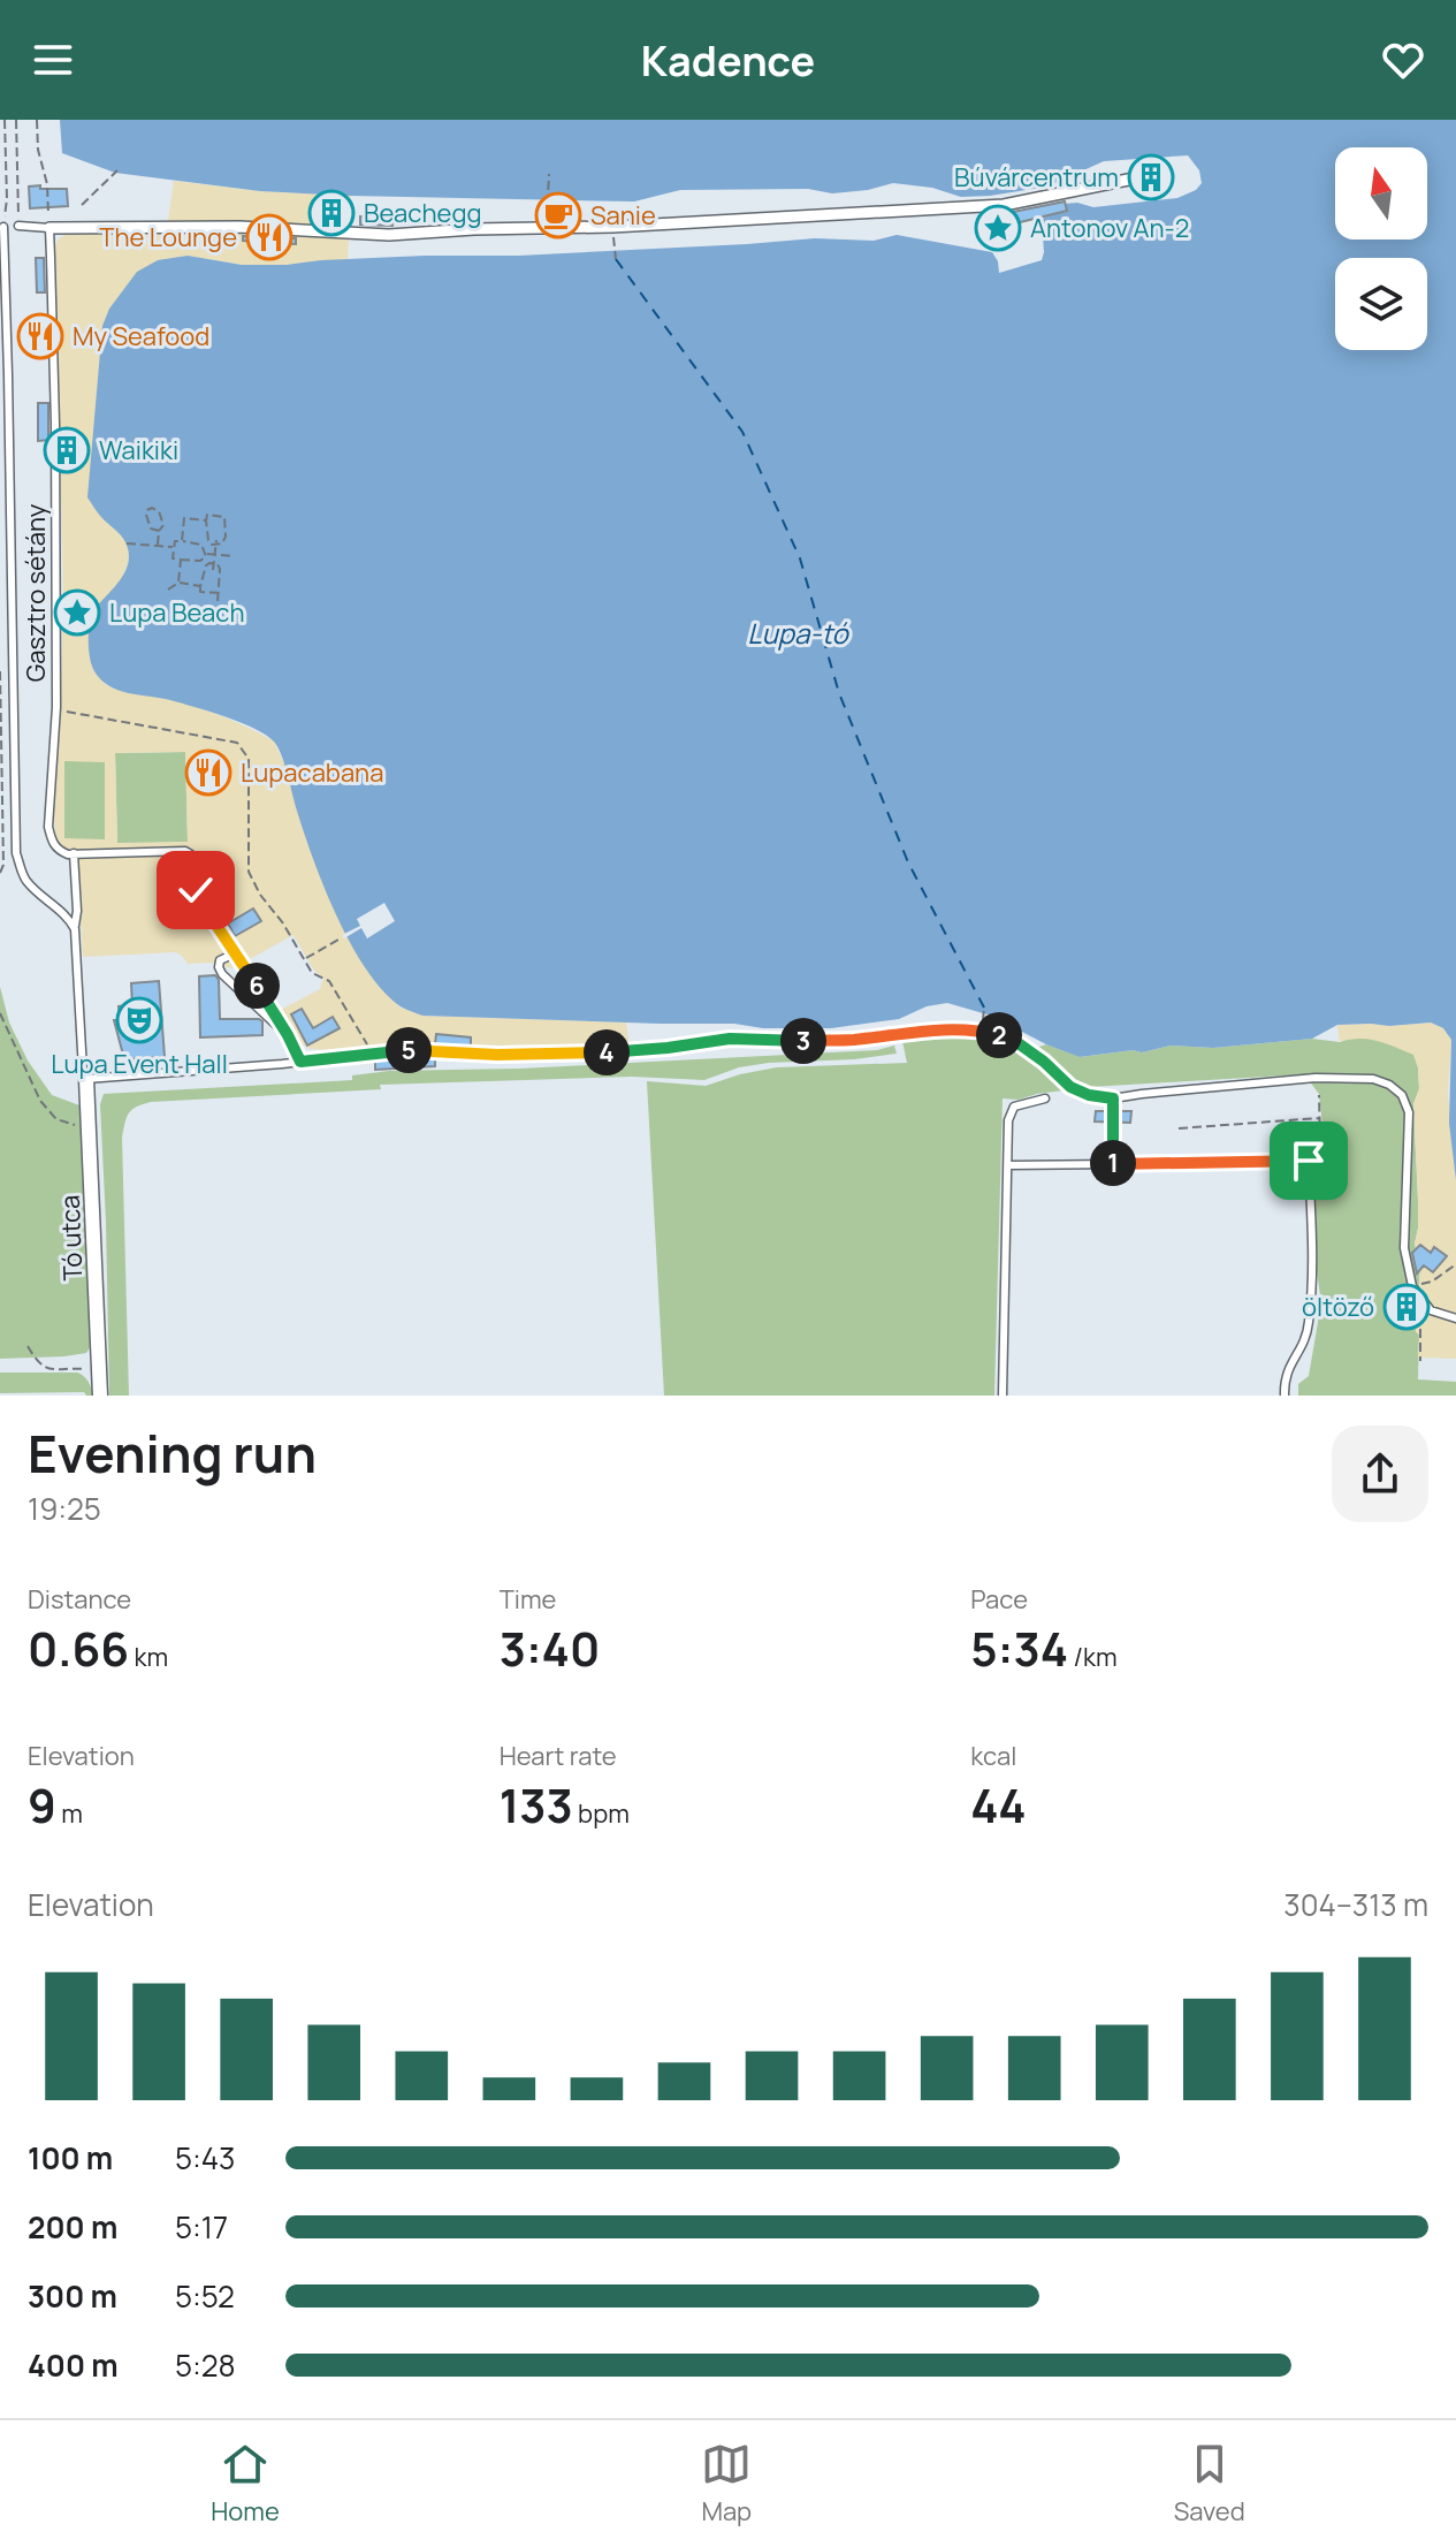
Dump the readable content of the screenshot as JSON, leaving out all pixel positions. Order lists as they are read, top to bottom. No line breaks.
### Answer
{"streets":{"street":["Tó utca"],"lane":["Gasztro sétány"]},"water":["Lupa-tó"],"places":{"building":["Búvárcentrum","Beachegg","Waikiki","öltöző"],"cafe":["Sanie"],"place":["Antonov An-2","Lupa Beach"],"restaurant":["The Lounge","My Seafood","Lupacabana"],"theatre":["Lupa Event Hall"]},"north":"top","page":{"header":"Kadence","pins":["6","2","3","5","4","1"],"heading":["Evening run","19:25"],"stats":[["Distance","0.66 km"],["Time","3:40"],["Pace","5:34 /km"],["Elevation","9 m"],["Heart rate","133 bpm"],["kcal","44"]],"chart":["Elevation","304–313 m"],"list":[{"name":"100 m","note":"5:43"},{"name":"200 m","note":"5:17"},{"name":"300 m","note":"5:52"},{"name":"400 m","note":"5:28"}],"tabs":["Home","Map","Saved"]}}
